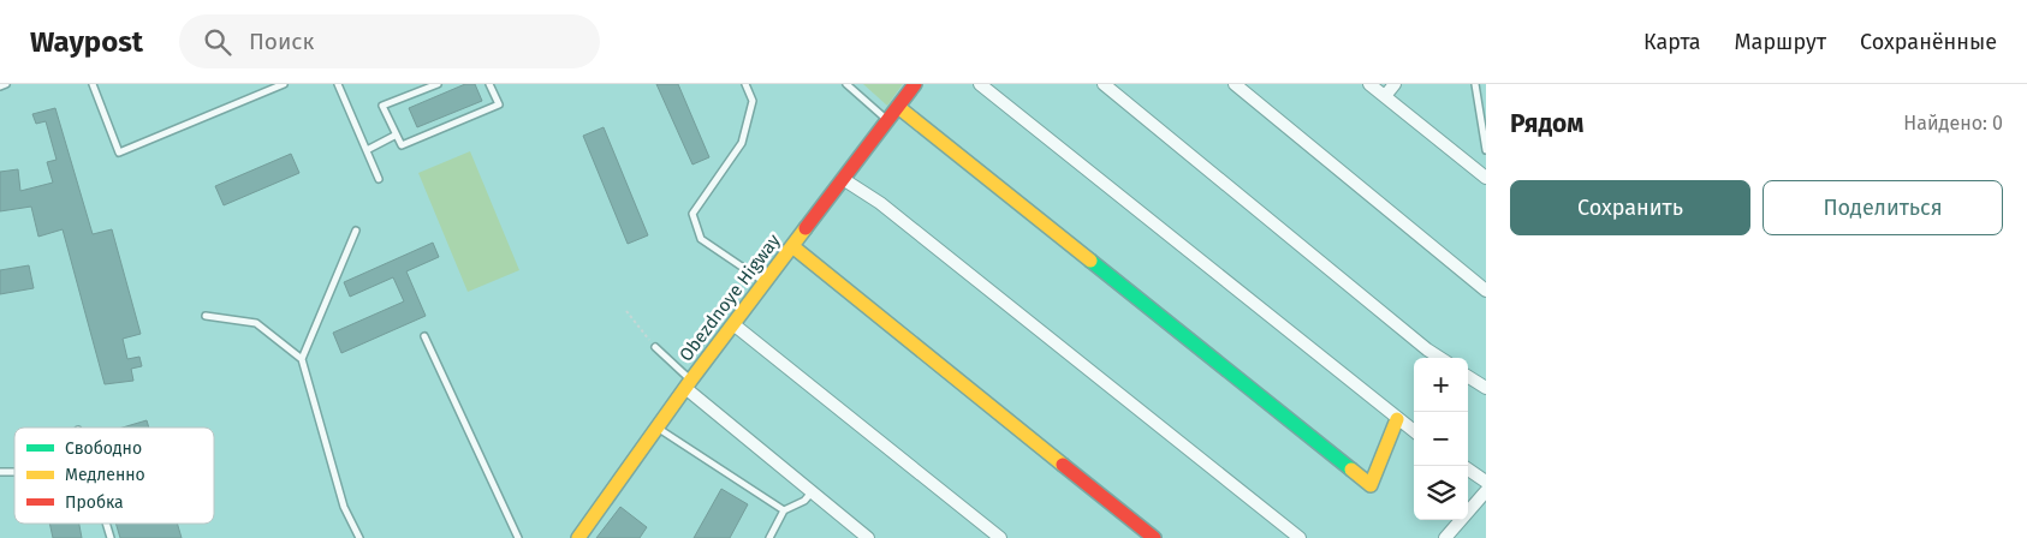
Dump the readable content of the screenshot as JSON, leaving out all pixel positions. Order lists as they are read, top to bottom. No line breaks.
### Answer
{"streets":{"street":["Obezdnoye Higway"]},"legend":["Свободно","Медленно","Пробка"],"page":{"header":"Waypost","search":"Поиск","nav":["Карта","Маршрут","Сохранённые"],"heading":["Рядом","Найдено: 0"],"buttons":["Сохранить","Поделиться"],"map_buttons":["+","−"]}}
